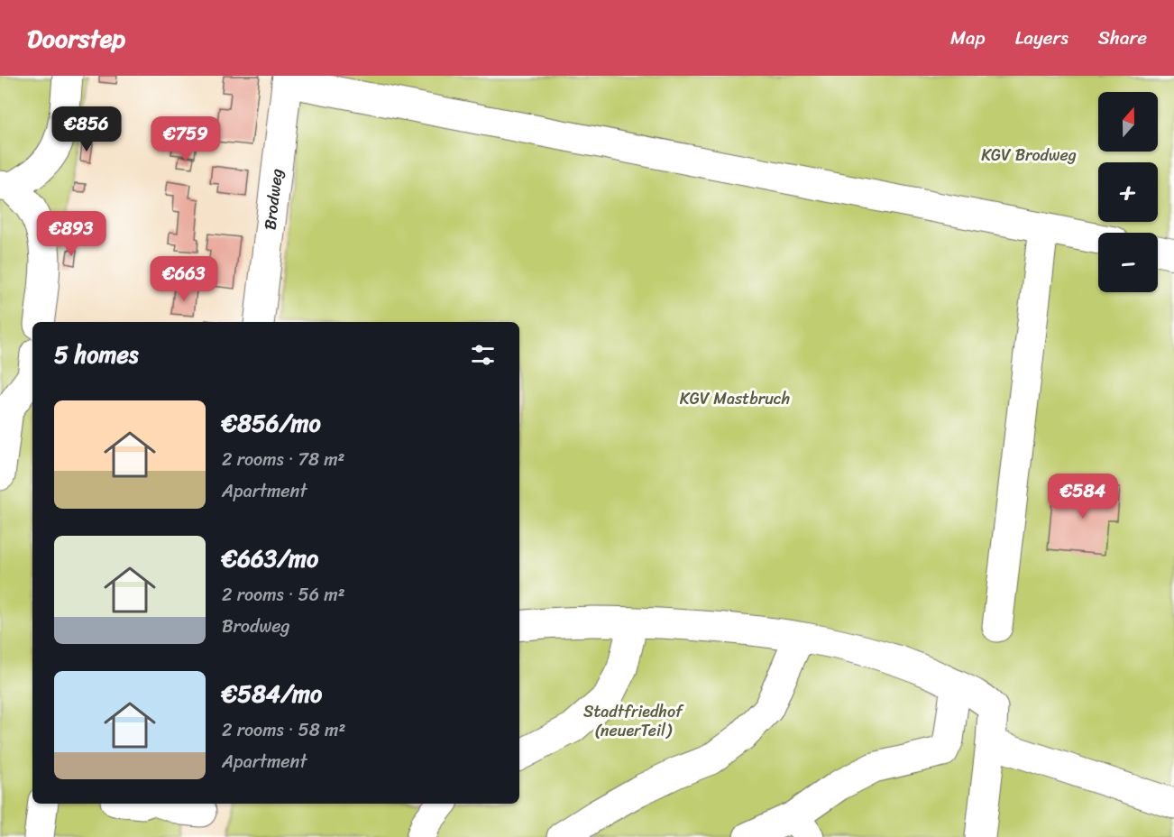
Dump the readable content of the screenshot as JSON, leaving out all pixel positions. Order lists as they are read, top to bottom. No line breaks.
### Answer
{"streets":{"street":["Brodweg"]},"parks":["KGV Brodweg","KGV Mastbruch","Stadtfriedhof (neuerTeil)"],"north":"top","page":{"header":"Doorstep","nav":["Map","Layers","Share"],"map_buttons":["+","−"],"price":["€856","€759","€893","€663","€584"],"heading":"5 homes","list":[{"name":"€856/mo","note":"2 rooms · 78 m² · Apartment"},{"name":"€663/mo","note":"2 rooms · 56 m² · Brodweg"},{"name":"€584/mo","note":"2 rooms · 58 m² · Apartment"}]}}
